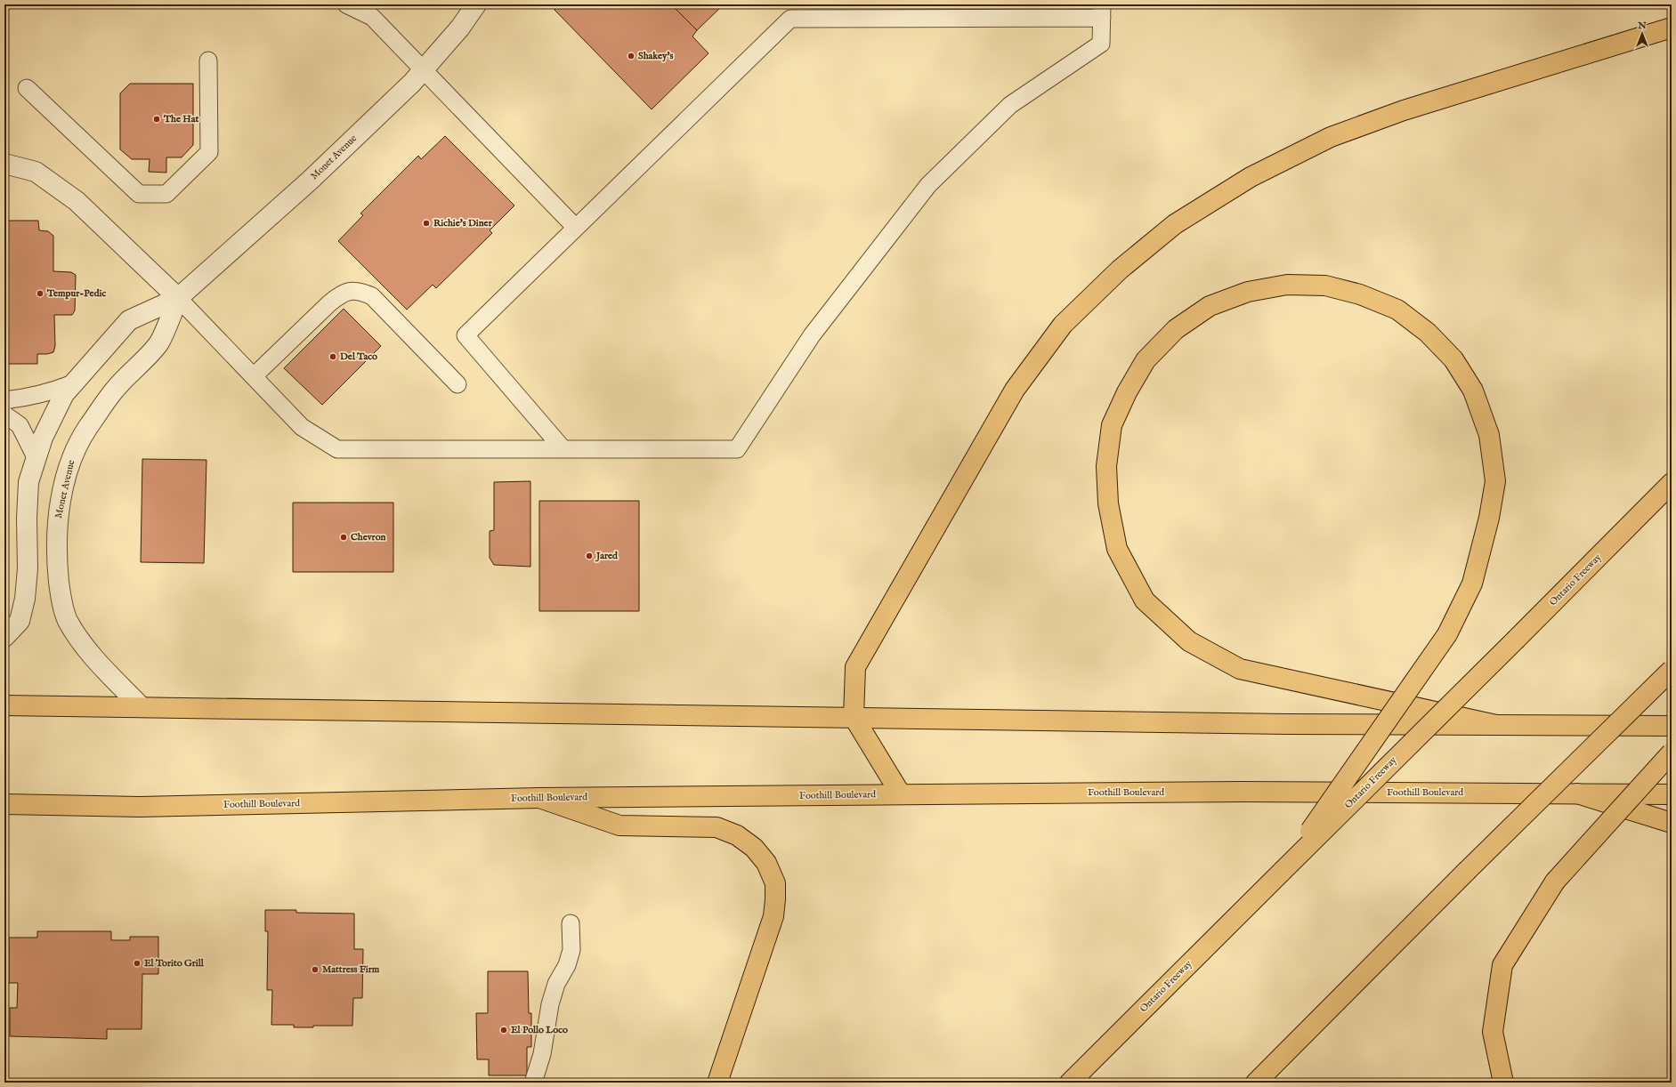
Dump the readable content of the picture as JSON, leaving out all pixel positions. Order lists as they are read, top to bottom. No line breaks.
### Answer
{"streets":{"main road":["Ontario Freeway","Foothill Boulevard"],"street":["Monet Avenue"]},"places":["Shakey's","The Hat","Richie's Diner","Tempur-Pedic","Del Taco","Chevron","Jared","El Torito Grill","Mattress Firm","El Pollo Loco"],"north":"top"}
